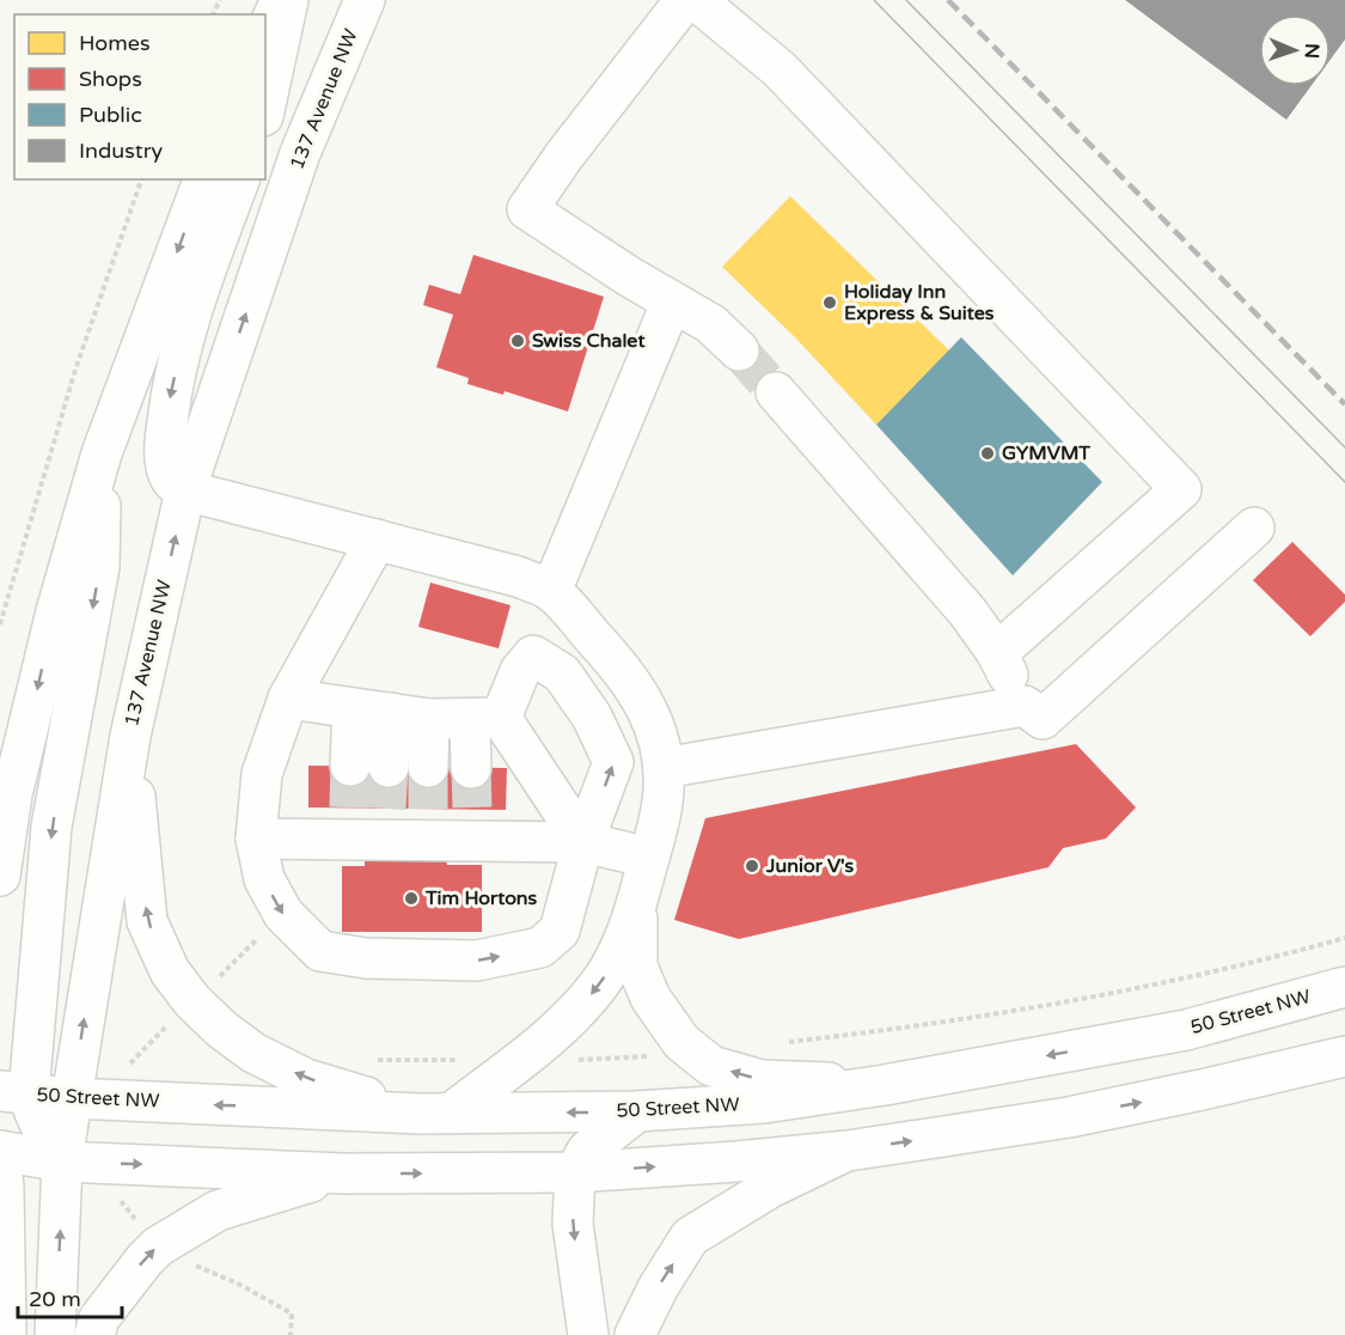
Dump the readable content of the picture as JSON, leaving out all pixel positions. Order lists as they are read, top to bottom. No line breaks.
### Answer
{"streets":{"main road":["137 Avenue NW","50 Street NW"]},"crossings":[["137 Avenue NW","50 Street NW"]],"places":["Holiday Inn Express & Suites","Swiss Chalet","GYMVMT","Junior V's","Tim Hortons"],"legend":["Homes","Shops","Public","Industry"],"scale_bar":"20 m","north":"right"}
